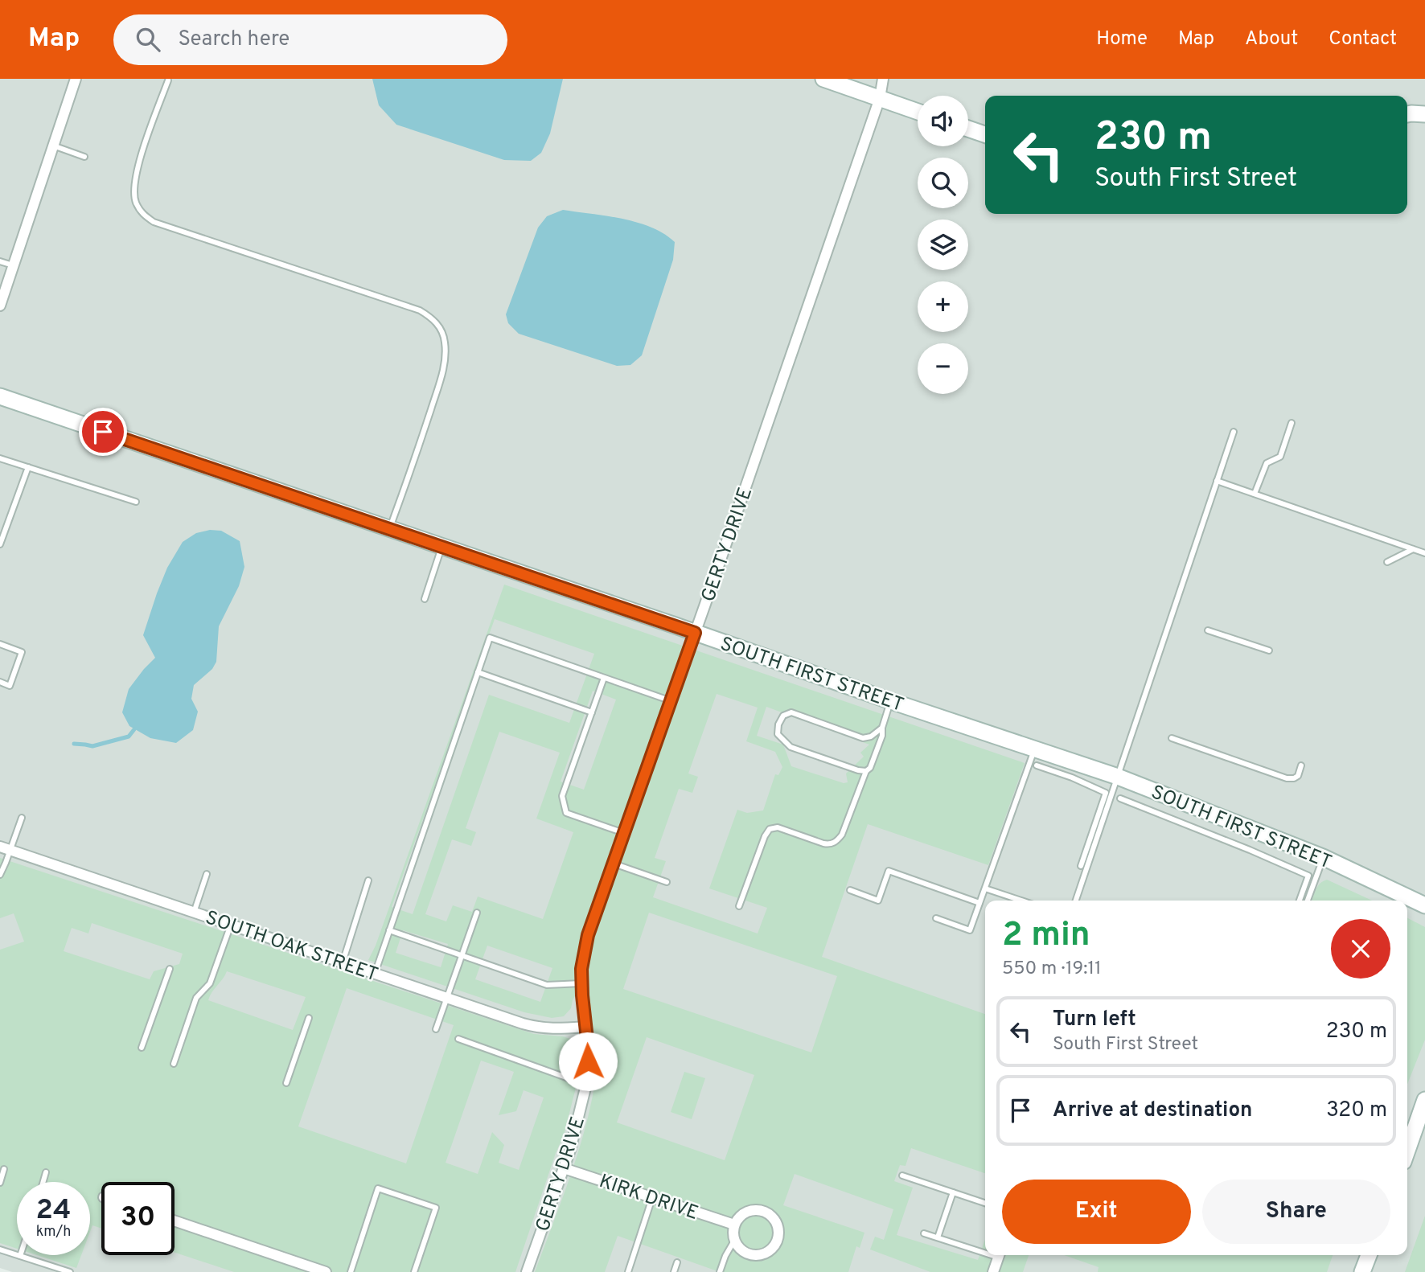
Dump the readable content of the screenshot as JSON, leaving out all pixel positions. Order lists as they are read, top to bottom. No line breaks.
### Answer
{"streets":{"street":["GERTY DRIVE","SOUTH FIRST STREET","SOUTH OAK STREET","KIRK DRIVE"]},"crossings":[["GERTY DRIVE","SOUTH FIRST STREET"],["GERTY DRIVE","SOUTH OAK STREET"],["GERTY DRIVE","KIRK DRIVE"]],"page":{"header":"Map","search":"Search here","nav":["Home","Map","About","Contact"],"map_buttons":["+","−"],"turn":["230 m","South First Street"],"heading":["2 min","550 m · 19:11"],"list":[{"name":"Turn left","note":"South First Street","value":"230 m"},{"name":"Arrive at destination","value":"320 m"}],"buttons":["Exit","Share"],"speed":"24 km/h","limit":"30"}}
